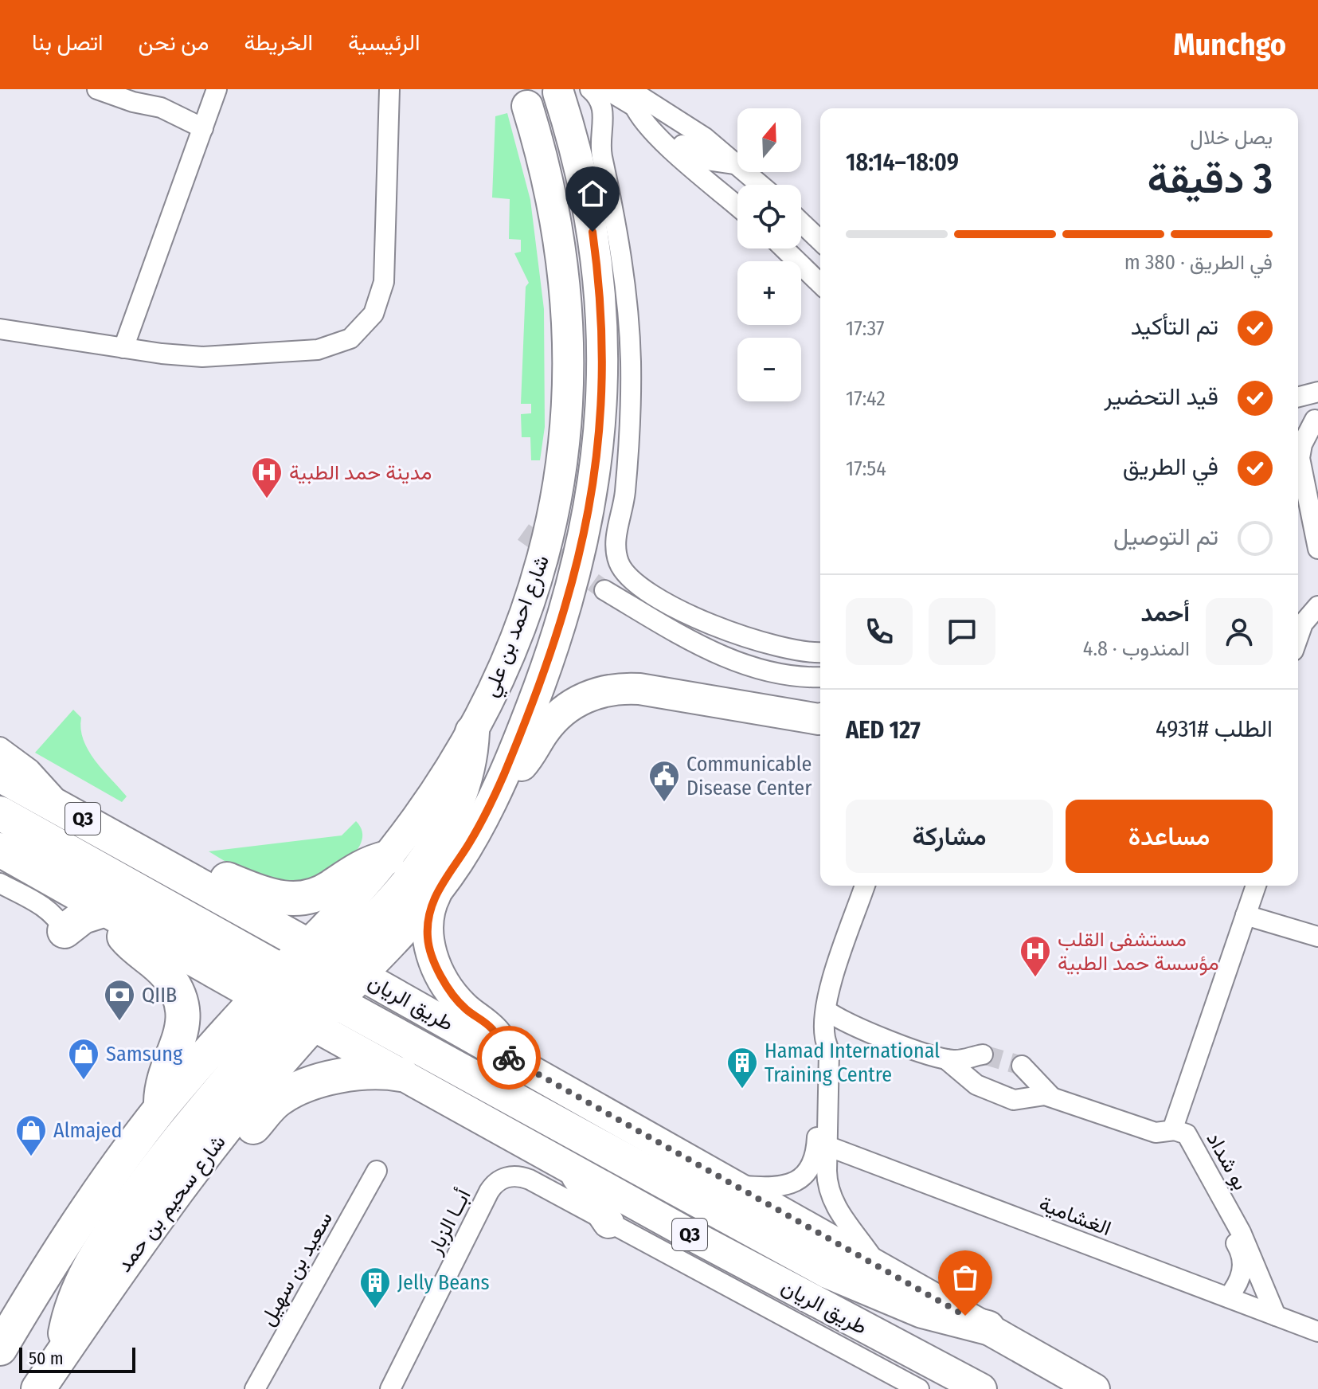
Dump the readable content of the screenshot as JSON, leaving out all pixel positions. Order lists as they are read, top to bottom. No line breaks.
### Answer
{"streets":{"highway":["Q3","طريق الريان","شارع سحيم بن حمد"],"main road":["شارع احمد بن علي"],"street":["بو شداد","الغشامية","أبــا الزبار","سعيد بن سهيل"]},"crossings":[["شارع احمد بن علي","طريق الريان"],["شارع احمد بن علي","شارع سحيم بن حمد"],["طريق الريان","شارع سحيم بن حمد"],["طريق الريان","أبــا الزبار"],["بو شداد","الغشامية"]],"places":{"hospital":["مدينة حمد الطبية","مستشفى القلب مؤسسة حمد الطبية"],"public building":["Communicable Disease Center"],"bank":["QIIB"],"shop":["Samsung","Almajed"],"building":["Hamad International Training Centre","Jelly Beans"]},"scale_bar":"50 m","north":"top","page":{"header":"Munchgo","nav":["الرئيسية","الخريطة","من نحن","اتصل بنا"],"map_buttons":["+","−"],"heading":["3 دقيقة","يصل خلال","18:09–18:14"],"panel":["أحمد","المندوب · 4.8","الطلب #4931","AED 127"],"bar":"في الطريق · 380 m","list":[["تم التأكيد","17:37"],["قيد التحضير","17:42"],["في الطريق","17:54"],"تم التوصيل"],"buttons":["مساعدة","مشاركة"],"scale":"50 m"}}
